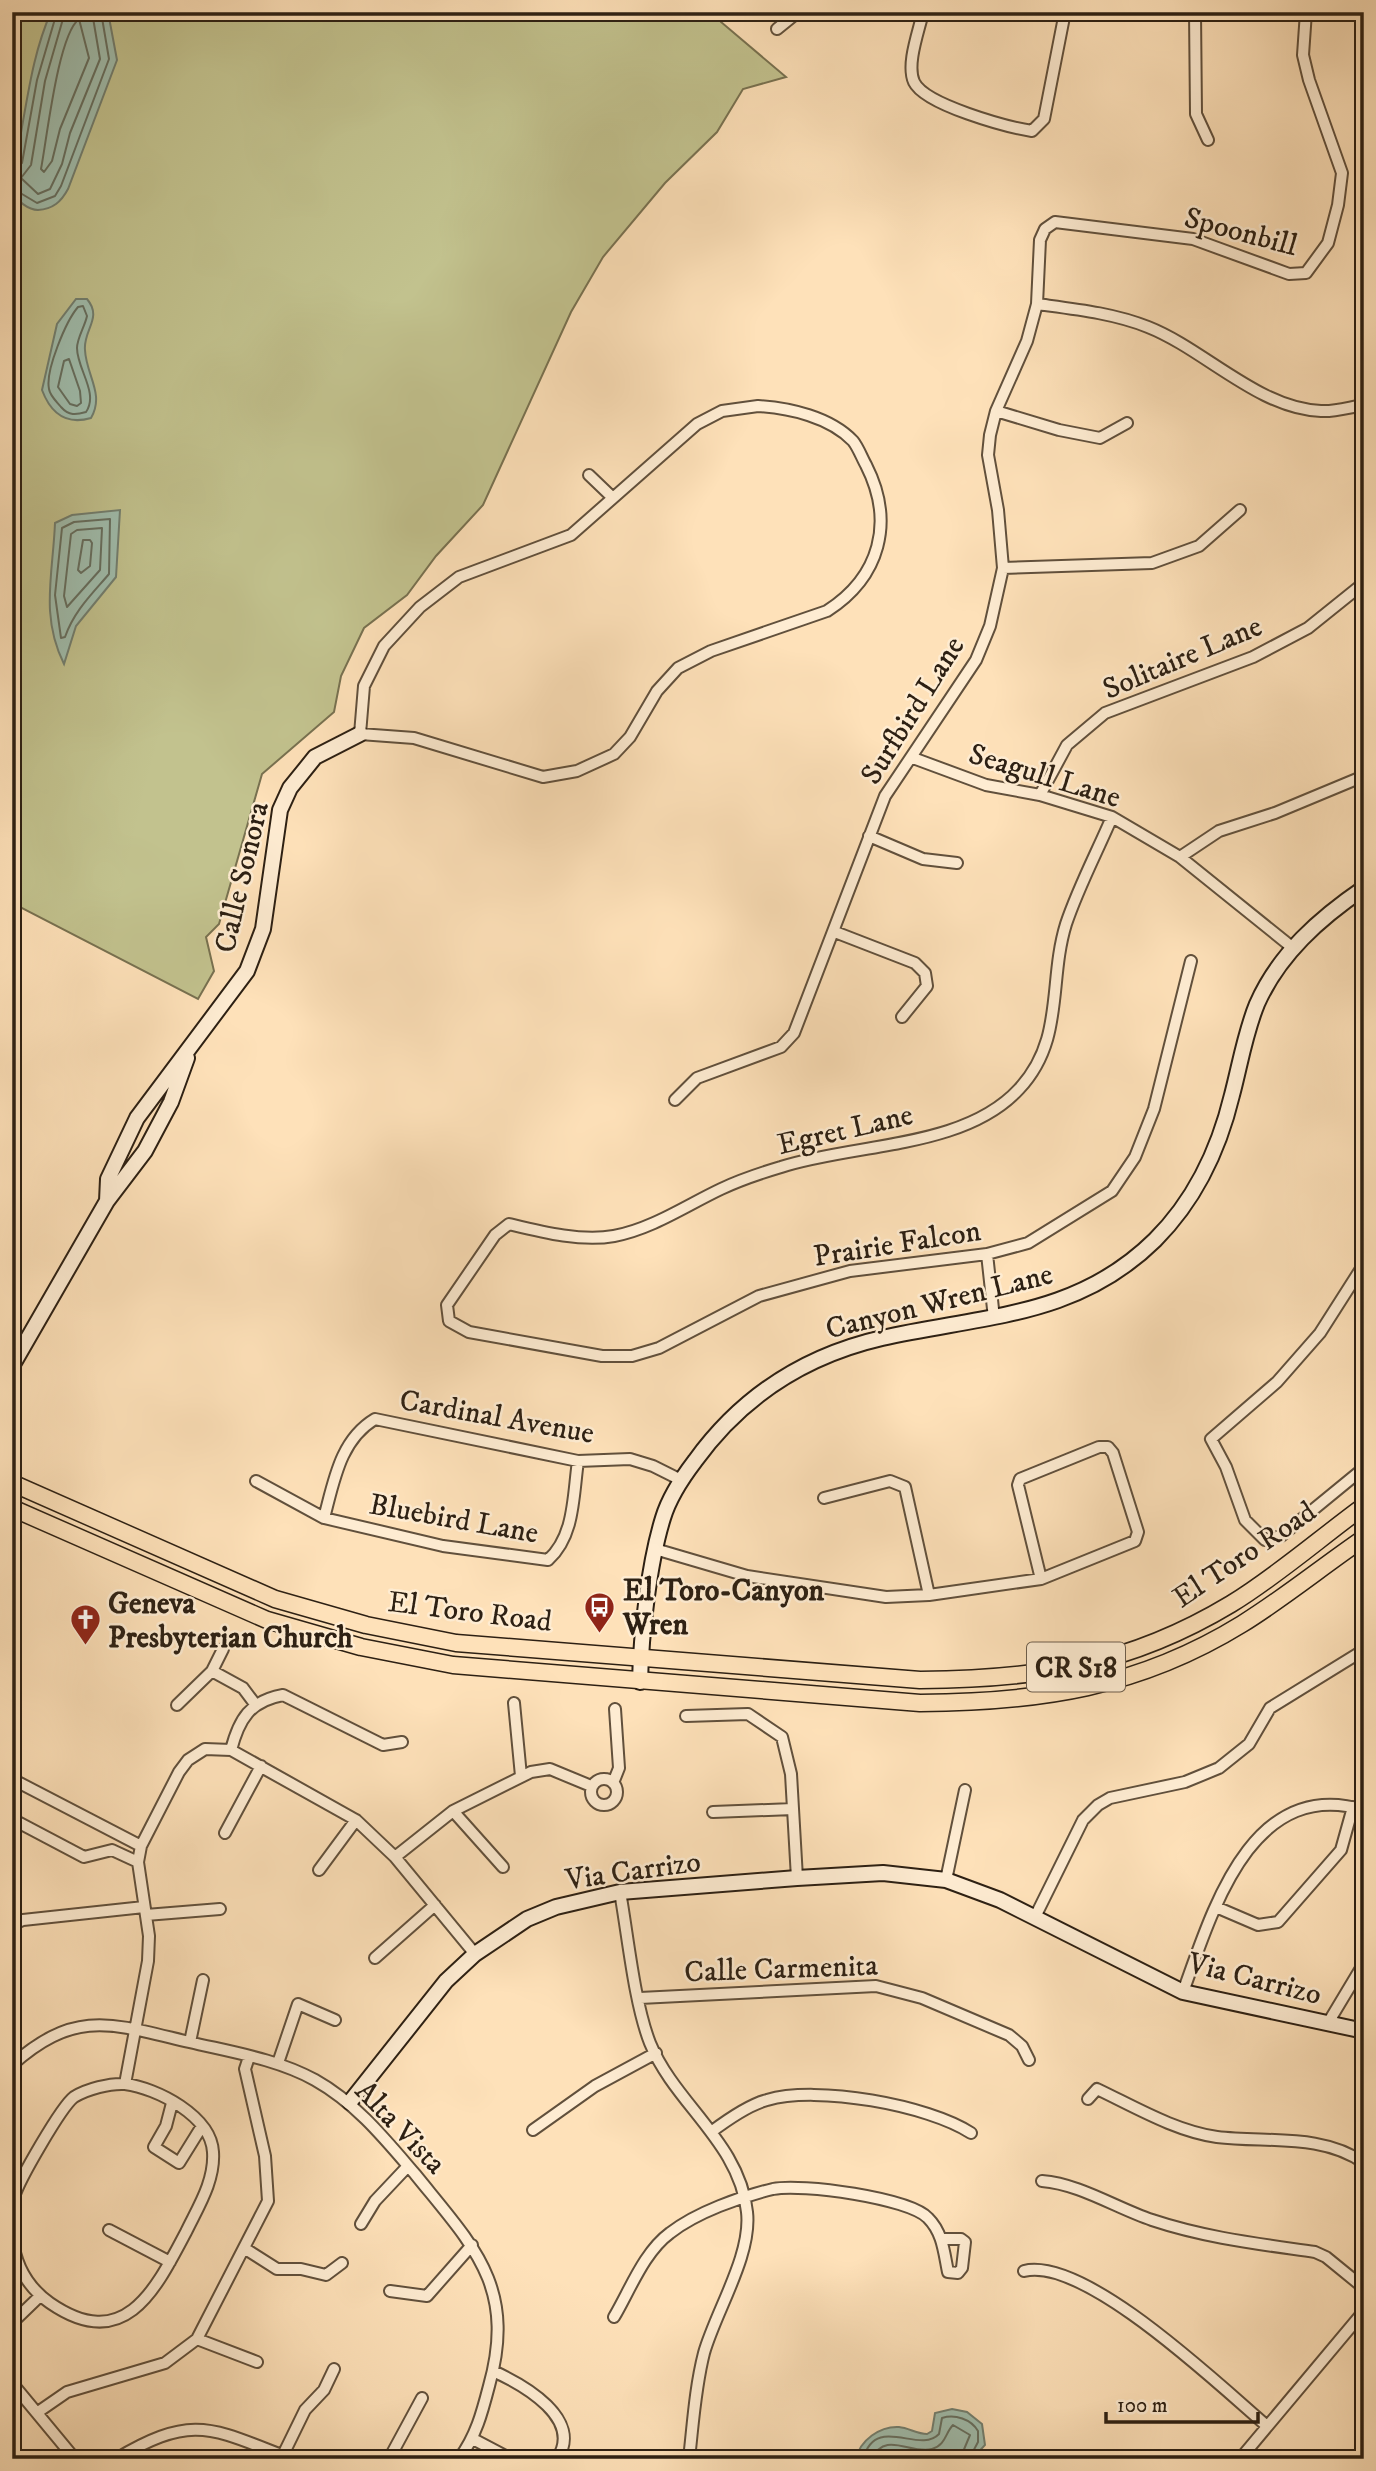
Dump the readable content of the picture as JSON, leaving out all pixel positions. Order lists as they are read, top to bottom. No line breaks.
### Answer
{"streets":{"main road":["El Toro Road","CR S18"],"street":["Spoonbill","Solitaire Lane","Surfbird Lane","Seagull Lane","Calle Sonora","Egret Lane","Prairie Falcon","Canyon Wren Lane","Cardinal Avenue","Bluebird Lane","Via Carrizo","Calle Carmenita","Alta Vista"]},"crossings":[["Spoonbill","Surfbird Lane"],["Solitaire Lane","Seagull Lane"],["Surfbird Lane","Seagull Lane"],["Seagull Lane","Egret Lane"],["Seagull Lane","Canyon Wren Lane"],["Egret Lane","Prairie Falcon"],["Canyon Wren Lane","Cardinal Avenue"],["Canyon Wren Lane","El Toro Road"],["Cardinal Avenue","Bluebird Lane"],["Via Carrizo","Alta Vista"]],"places":{"bus stop":["El Toro-Canyon Wren"],"church":["Geneva Presbyterian Church"]},"scale_bar":"100 m"}
